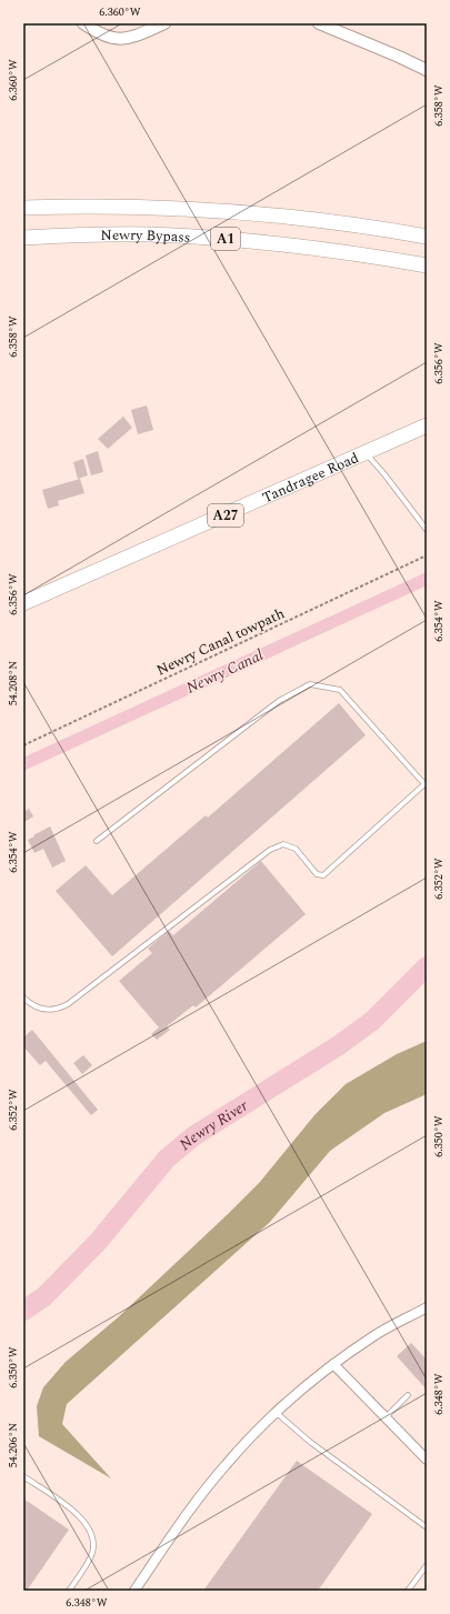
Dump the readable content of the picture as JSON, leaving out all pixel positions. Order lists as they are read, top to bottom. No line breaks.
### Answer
{"streets":{"highway":["Newry Bypass","A1","Tandragee Road","A27"],"path":["Newry Canal towpath"]},"water":["Newry Canal","Newry River"],"coordinates":["6.360°W","6.358°W","6.356°W","6.354°W","54.208°N","6.352°W","6.350°W","6.348°W","54.206°N"]}
